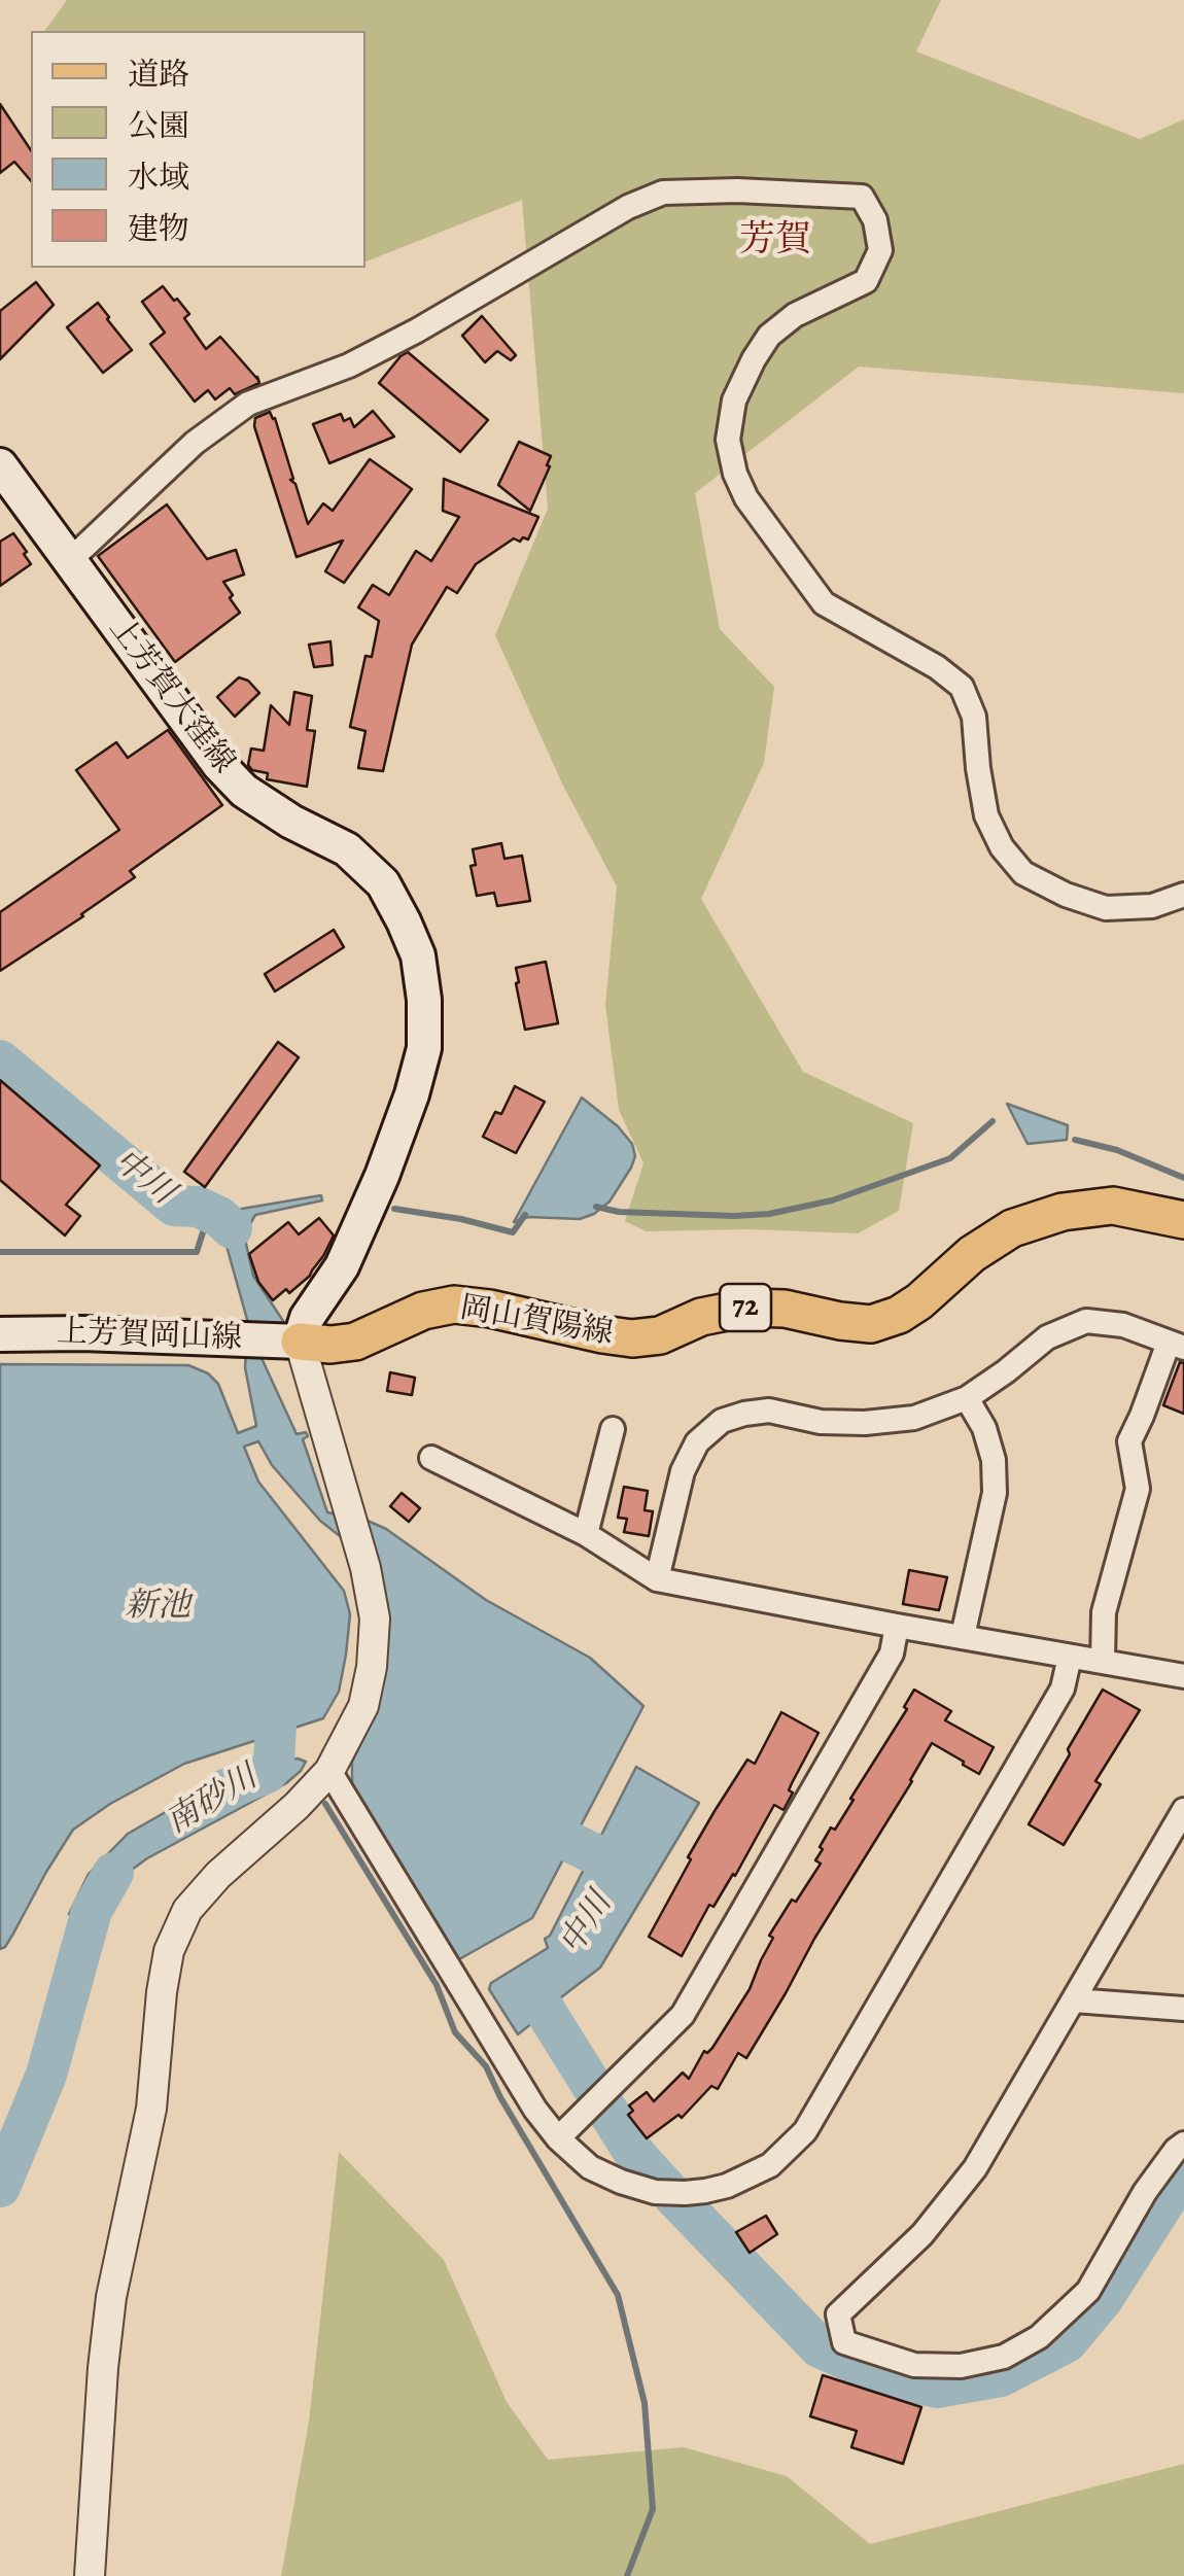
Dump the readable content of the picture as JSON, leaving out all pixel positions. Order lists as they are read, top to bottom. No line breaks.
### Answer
{"streets":{"main road":["上芳賀大窪線","72","岡山賀陽線","上芳賀岡山線"]},"crossings":[["上芳賀大窪線","岡山賀陽線"],["上芳賀大窪線","上芳賀岡山線"],["岡山賀陽線","上芳賀岡山線"]],"districts":["芳賀"],"water":["中川","新池","南砂川"],"legend":["道路","公園","水域","建物"]}
